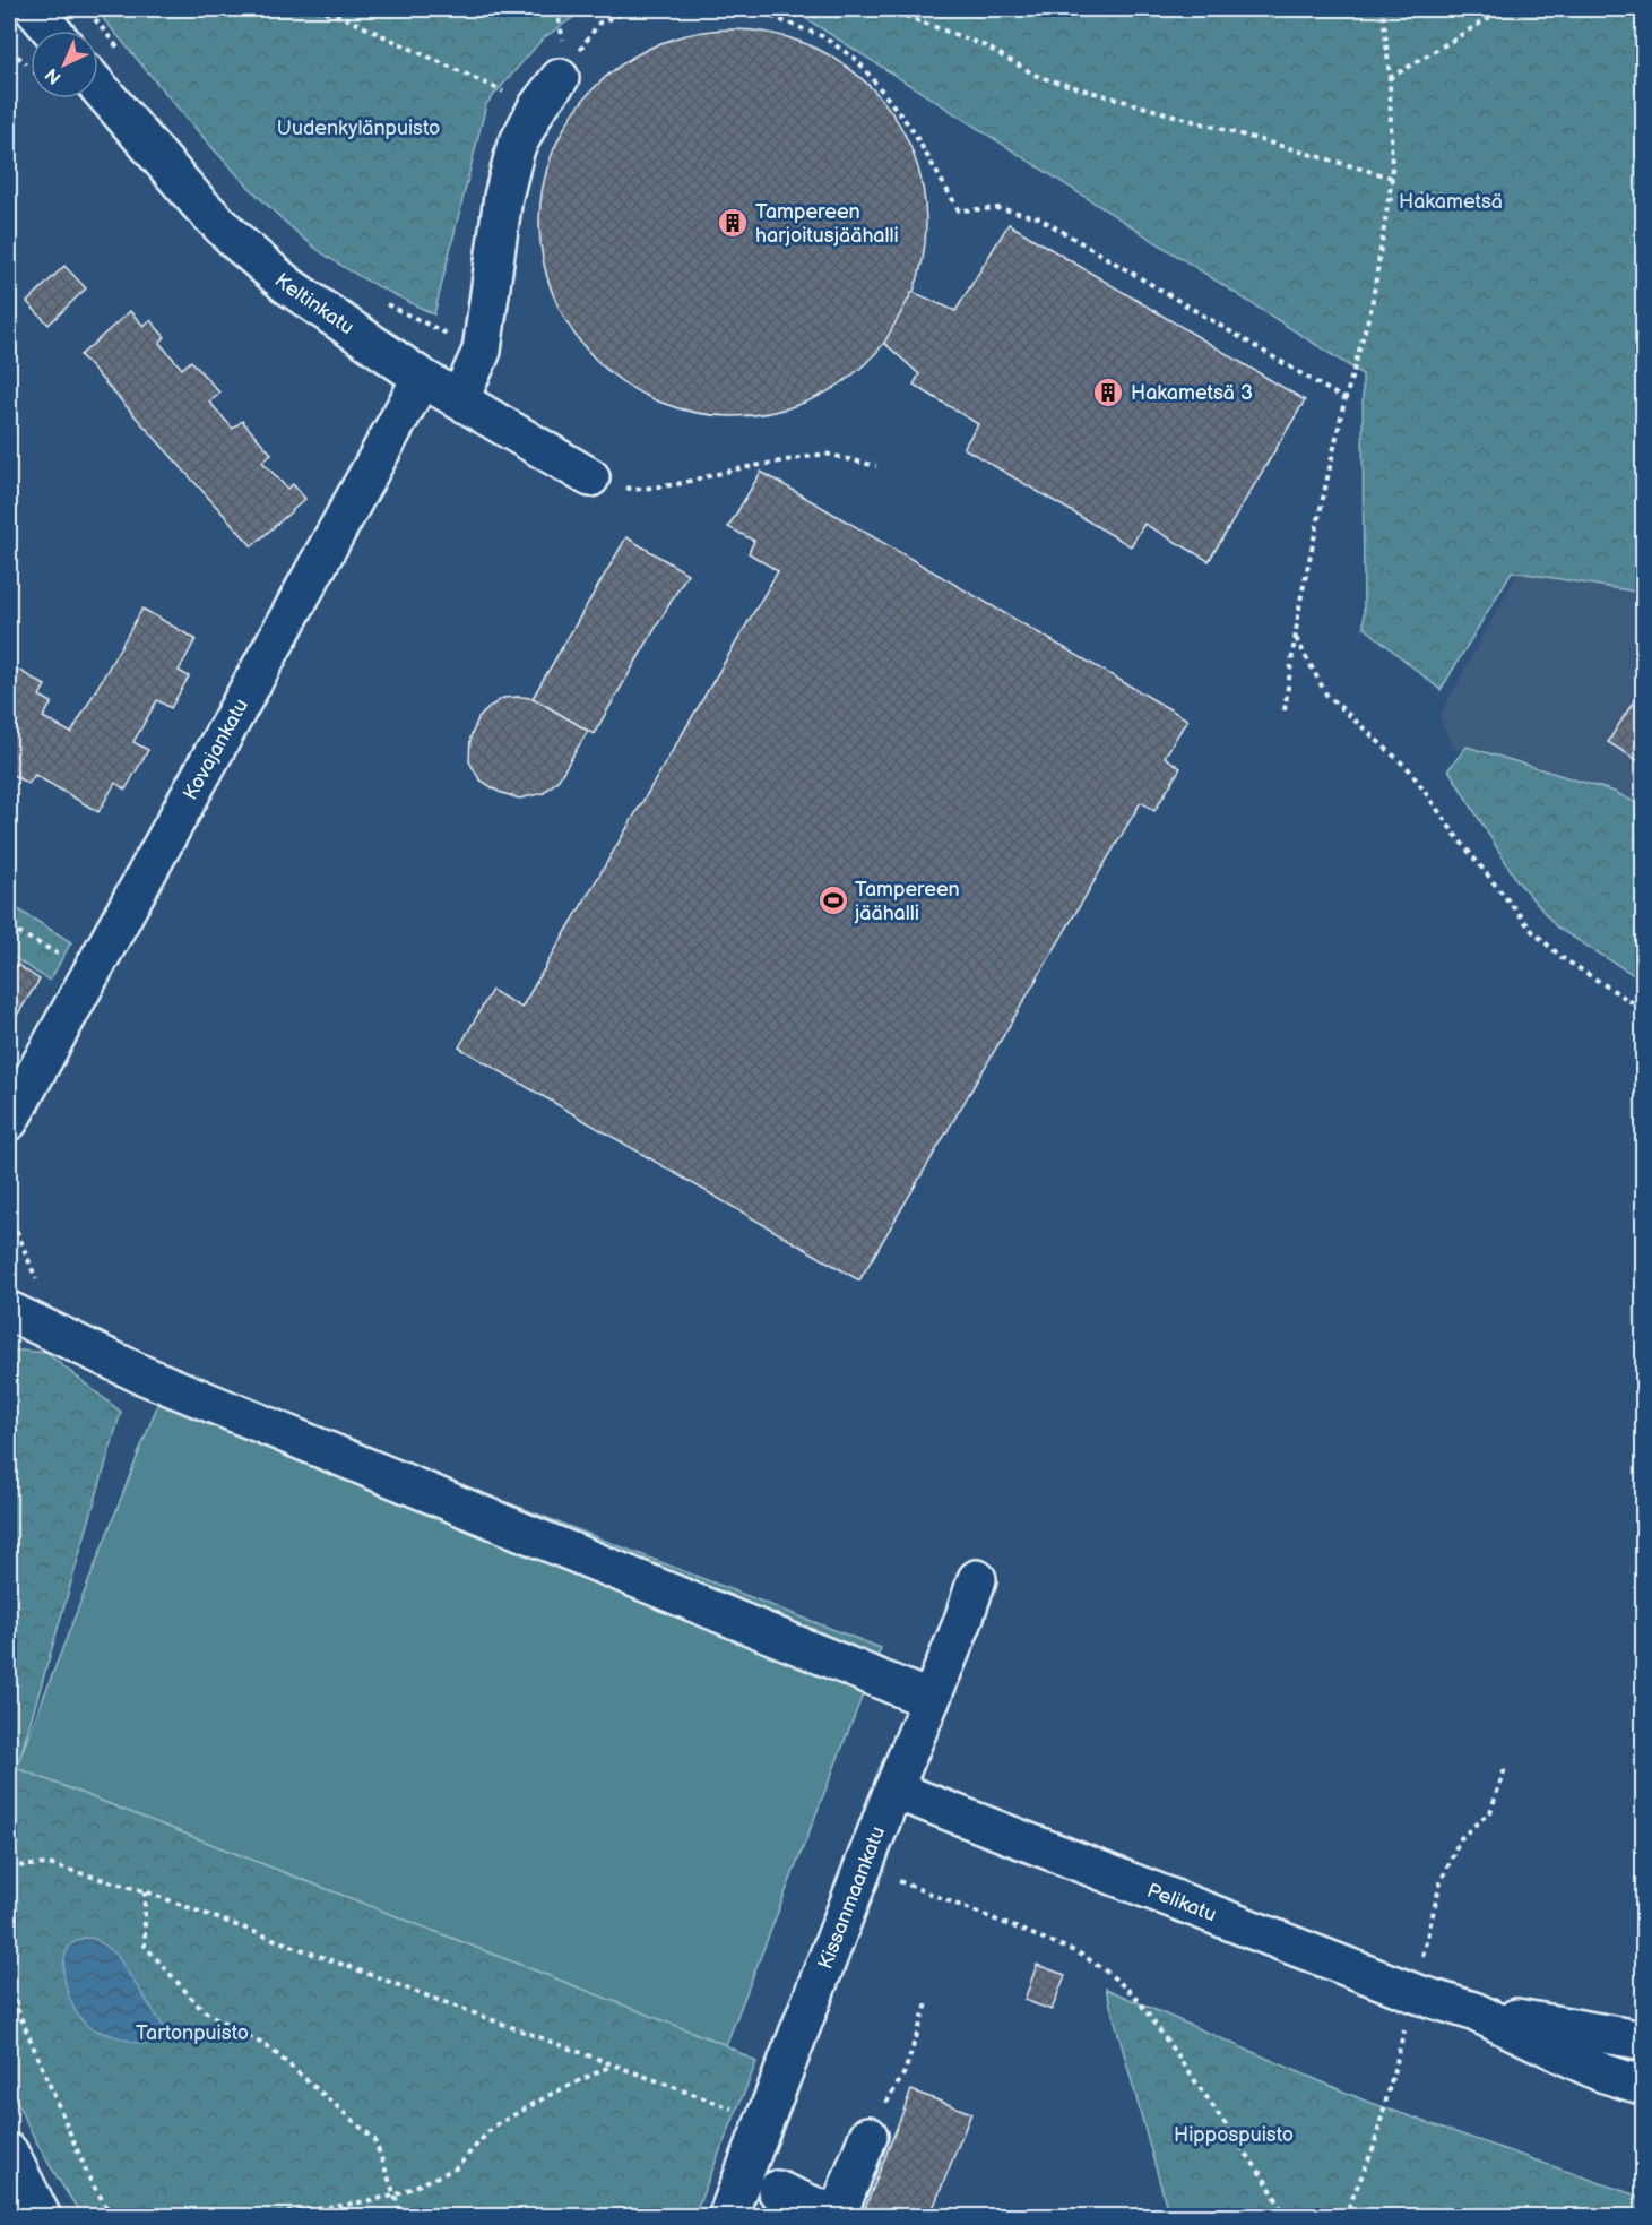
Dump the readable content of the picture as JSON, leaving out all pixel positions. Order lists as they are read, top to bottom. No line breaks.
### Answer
{"streets":{"street":["Keltinkatu","Kovajankatu","Kissanmaankatu","Pelikatu"]},"crossings":[["Keltinkatu","Kovajankatu"],["Kissanmaankatu","Pelikatu"]],"parks":["Uudenkylänpuisto","Hakametsä","Tartonpuisto","Hippospuisto"],"places":{"building":["Tampereen harjoitusjäähalli","Hakametsä 3"],"sports":["Tampereen jäähalli"]},"north":"bottom left"}
